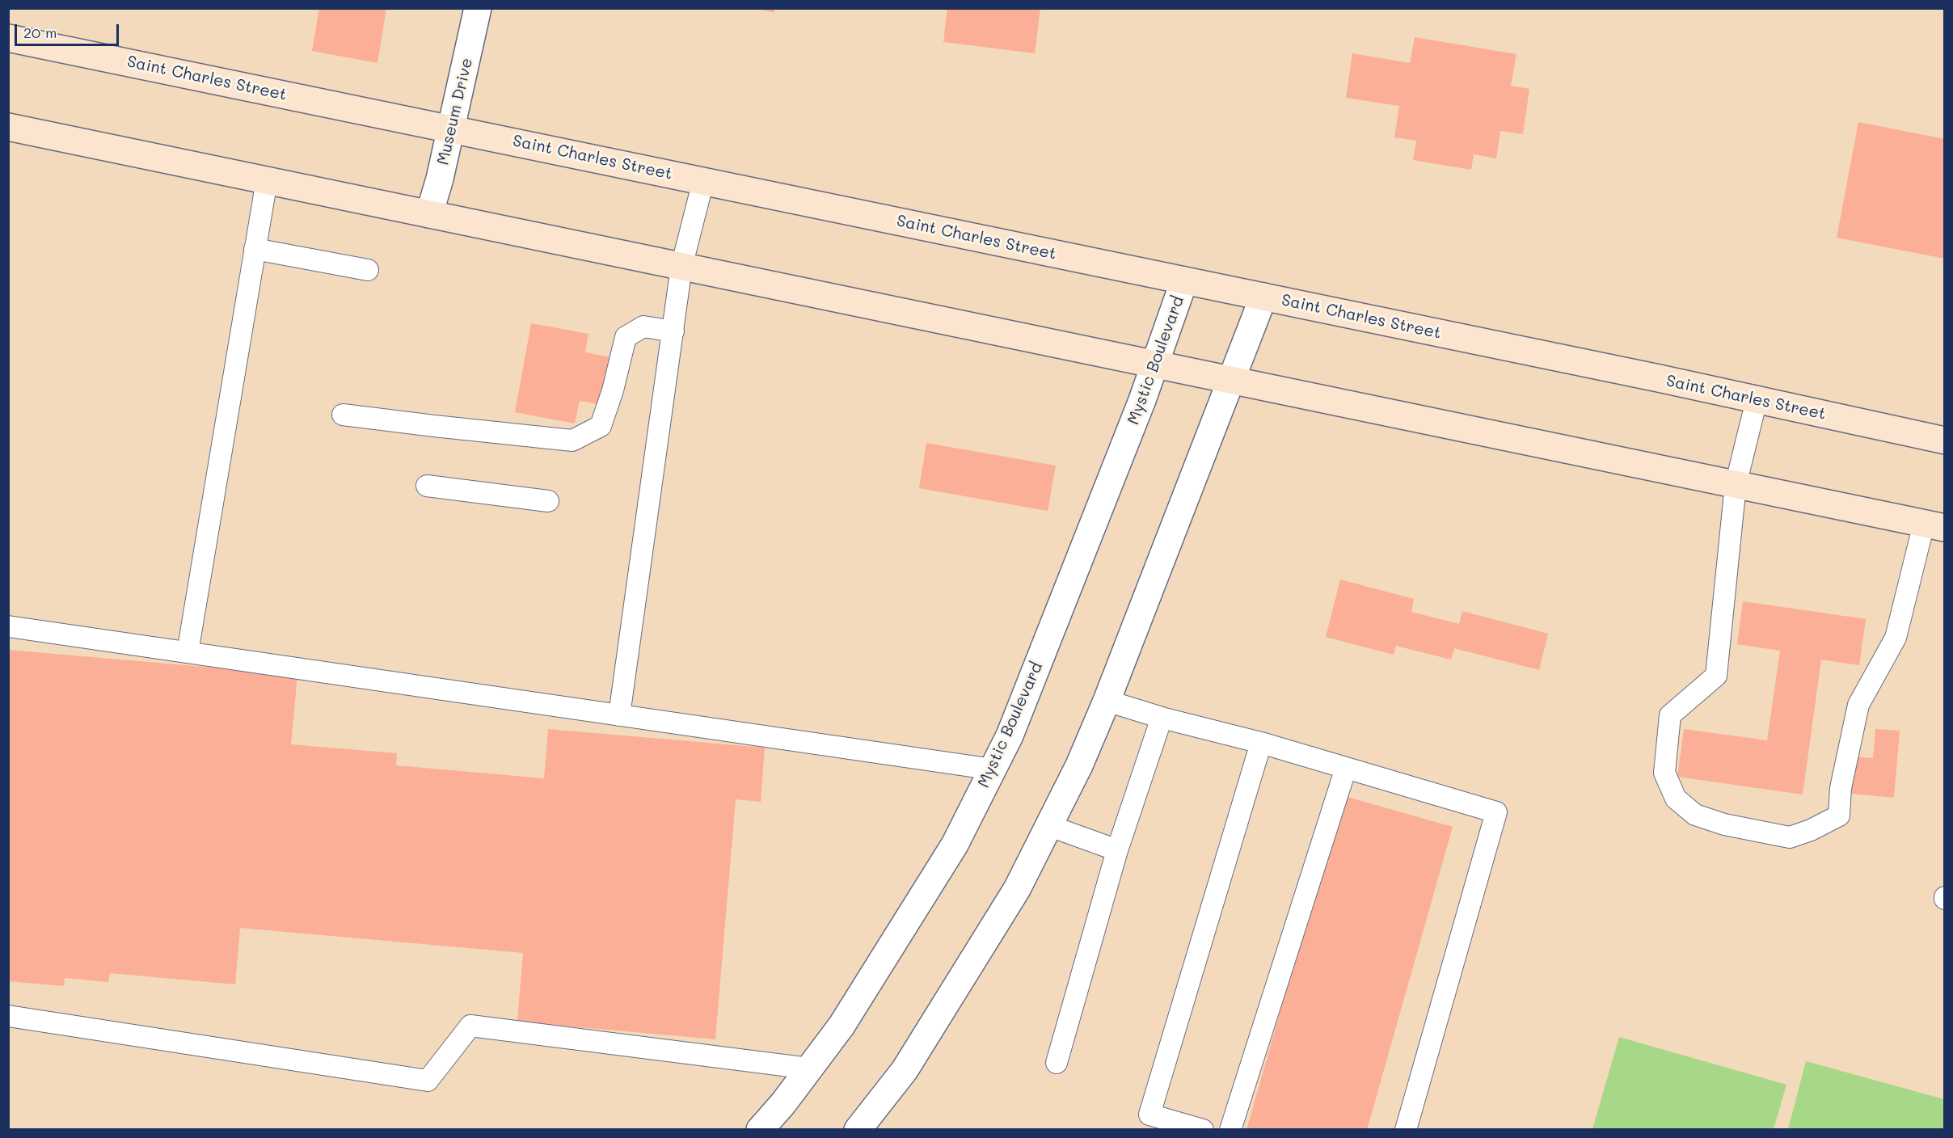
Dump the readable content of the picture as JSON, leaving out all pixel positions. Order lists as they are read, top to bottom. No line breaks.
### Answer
{"streets":{"street":["Saint Charles Street","Museum Drive","Mystic Boulevard"]},"crossings":[["Saint Charles Street","Museum Drive"],["Saint Charles Street","Mystic Boulevard"]],"scale_bar":"20 m"}
